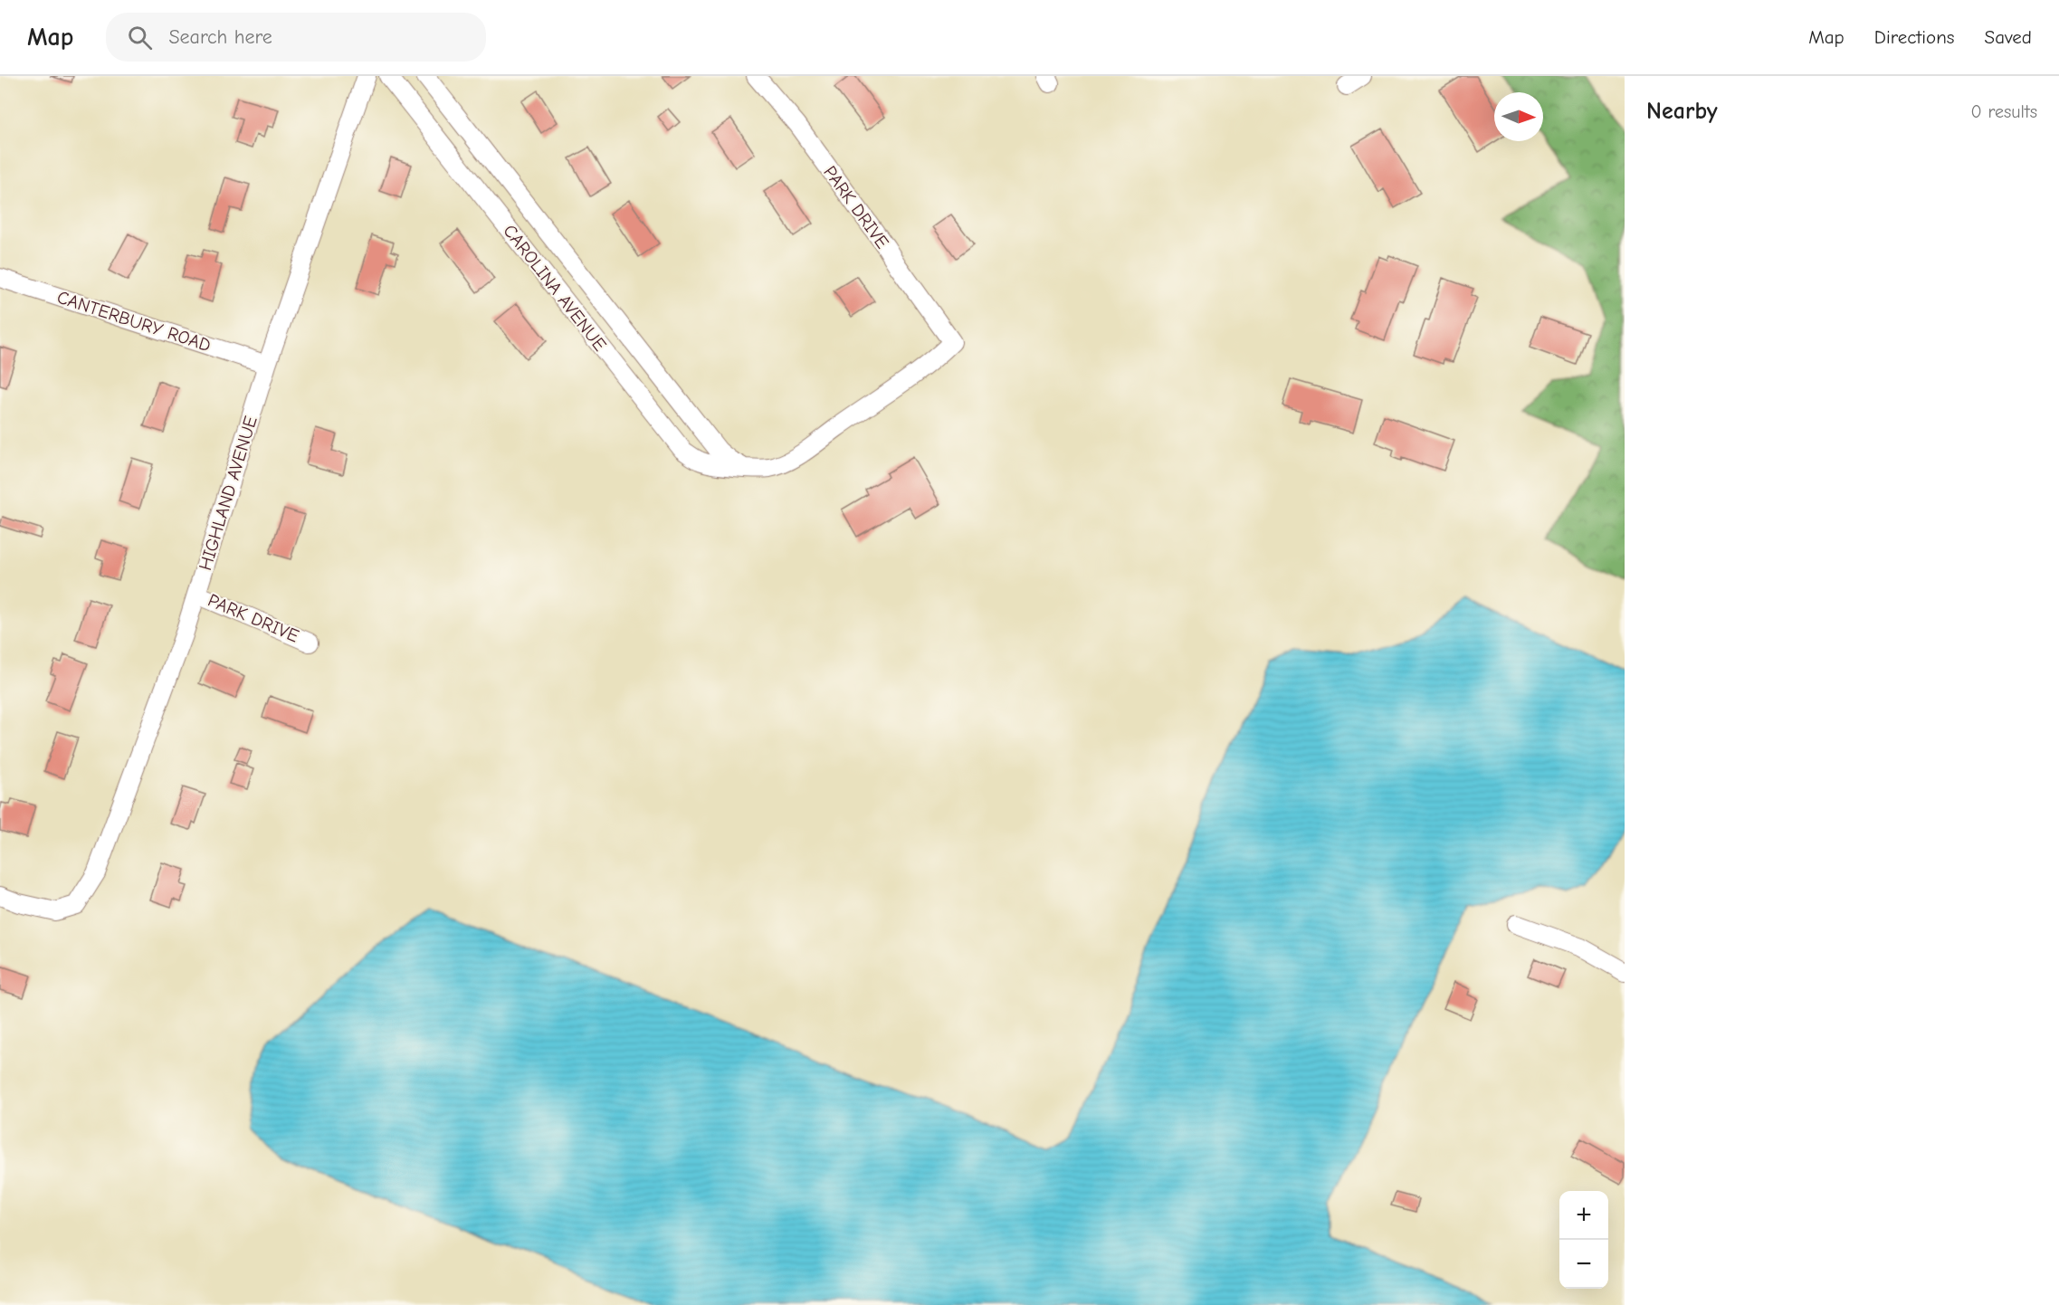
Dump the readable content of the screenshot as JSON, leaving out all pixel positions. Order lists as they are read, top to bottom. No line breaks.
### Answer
{"streets":{"street":["PARK DRIVE","CAROLINA AVENUE","CANTERBURY ROAD","HIGHLAND AVENUE"]},"crossings":[["PARK DRIVE","CAROLINA AVENUE"],["PARK DRIVE","HIGHLAND AVENUE"],["CANTERBURY ROAD","HIGHLAND AVENUE"]],"north":"right","page":{"header":"Map","search":"Search here","nav":["Map","Directions","Saved"],"heading":["Nearby","0 results"],"map_buttons":["+","−"]}}
